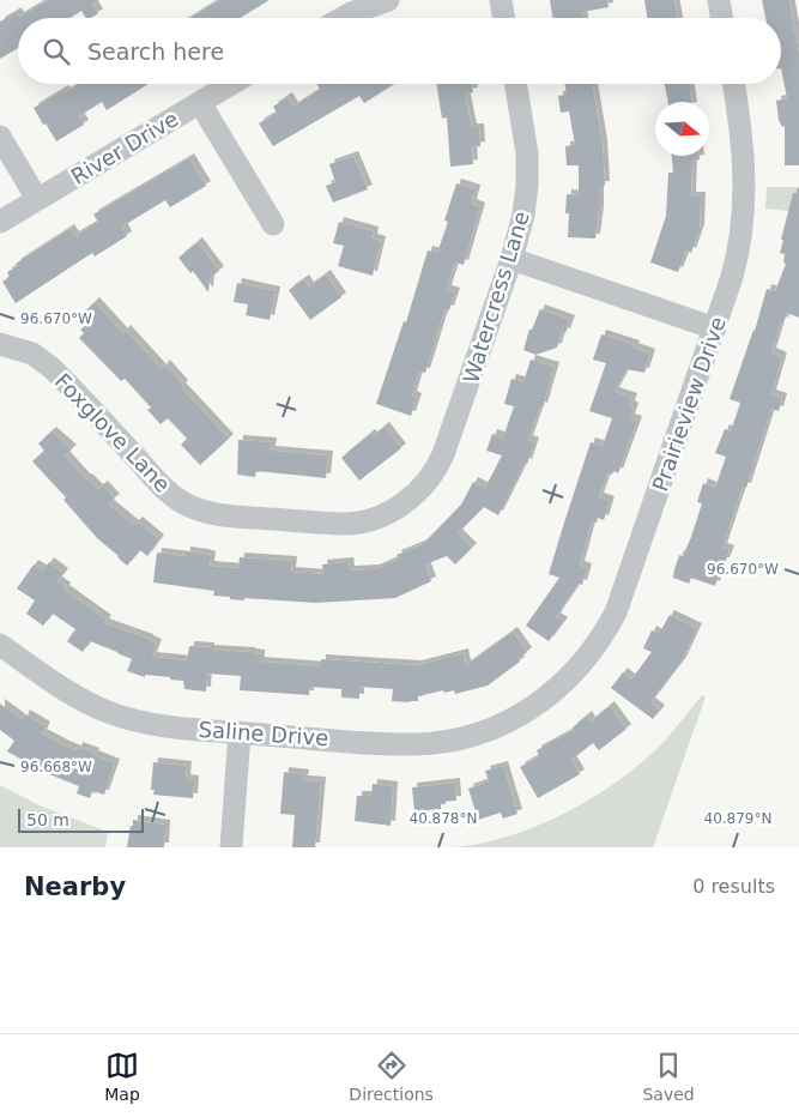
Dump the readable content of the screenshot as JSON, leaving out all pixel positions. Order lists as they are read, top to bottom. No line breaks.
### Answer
{"streets":{"street":["River Drive","Watercress Lane","Prairieview Drive","Foxglove Lane","Saline Drive"]},"crossings":[["Watercress Lane","Foxglove Lane"],["Prairieview Drive","Saline Drive"]],"scale_bar":"50 m","north":"right","page":{"search":"Search here","scale":"50 m","heading":["Nearby","0 results"],"nav":["Map","Directions","Saved"]},"coordinates":["96.670°W","96.668°W","40.878°N","40.879°N"]}
